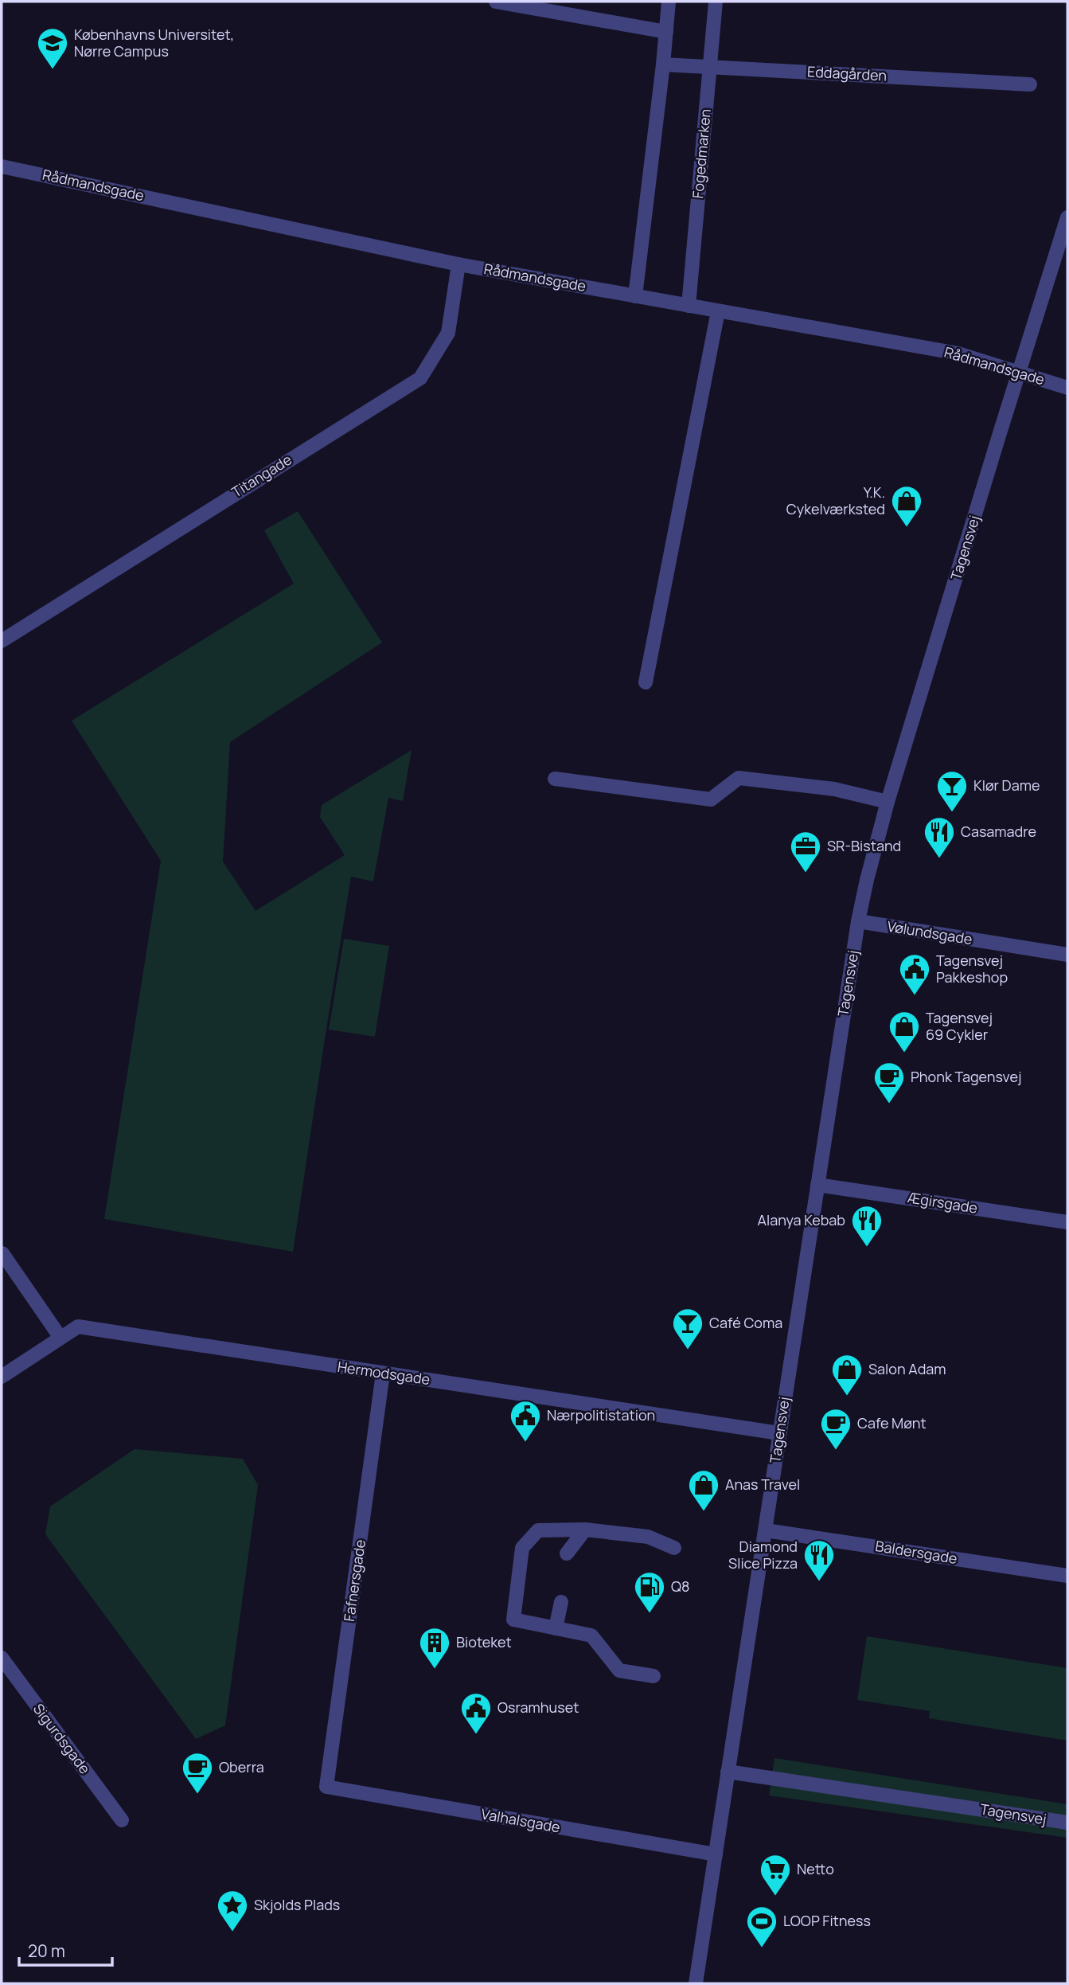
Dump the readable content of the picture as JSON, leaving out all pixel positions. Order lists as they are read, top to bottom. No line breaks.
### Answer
{"streets":{"street":["Eddagården","Fogedmarken","Rådmandsgade","Titangade","Tagensvej","Vølundsgade","Ægirsgade","Hermodsgade","Baldersgade","Fafnersgade","Sigurdsgade","Valhalsgade"]},"crossings":[["Eddagården","Fogedmarken"],["Fogedmarken","Rådmandsgade"],["Rådmandsgade","Titangade"],["Rådmandsgade","Tagensvej"],["Tagensvej","Vølundsgade"],["Tagensvej","Ægirsgade"],["Tagensvej","Hermodsgade"],["Tagensvej","Baldersgade"],["Tagensvej","Valhalsgade"],["Hermodsgade","Fafnersgade"],["Fafnersgade","Valhalsgade"]],"places":{"school or university":["Københavns Universitet, Nørre Campus"],"shop":["Y.K. Cykelværksted","Tagensvej 69 Cykler","Salon Adam","Anas Travel"],"bar":["Klør Dame","Café Coma"],"restaurant":["Casamadre","Alanya Kebab","Diamond Slice Pizza"],"office":["SR-Bistand"],"public building":["Tagensvej Pakkeshop","Nærpolitistation","Osramhuset"],"cafe":["Phonk Tagensvej","Cafe Mønt","Oberra"],"fuel station":["Q8"],"building":["Bioteket"],"supermarket":["Netto"],"place":["Skjolds Plads"],"sports":["LOOP Fitness"]},"scale_bar":"20 m"}
